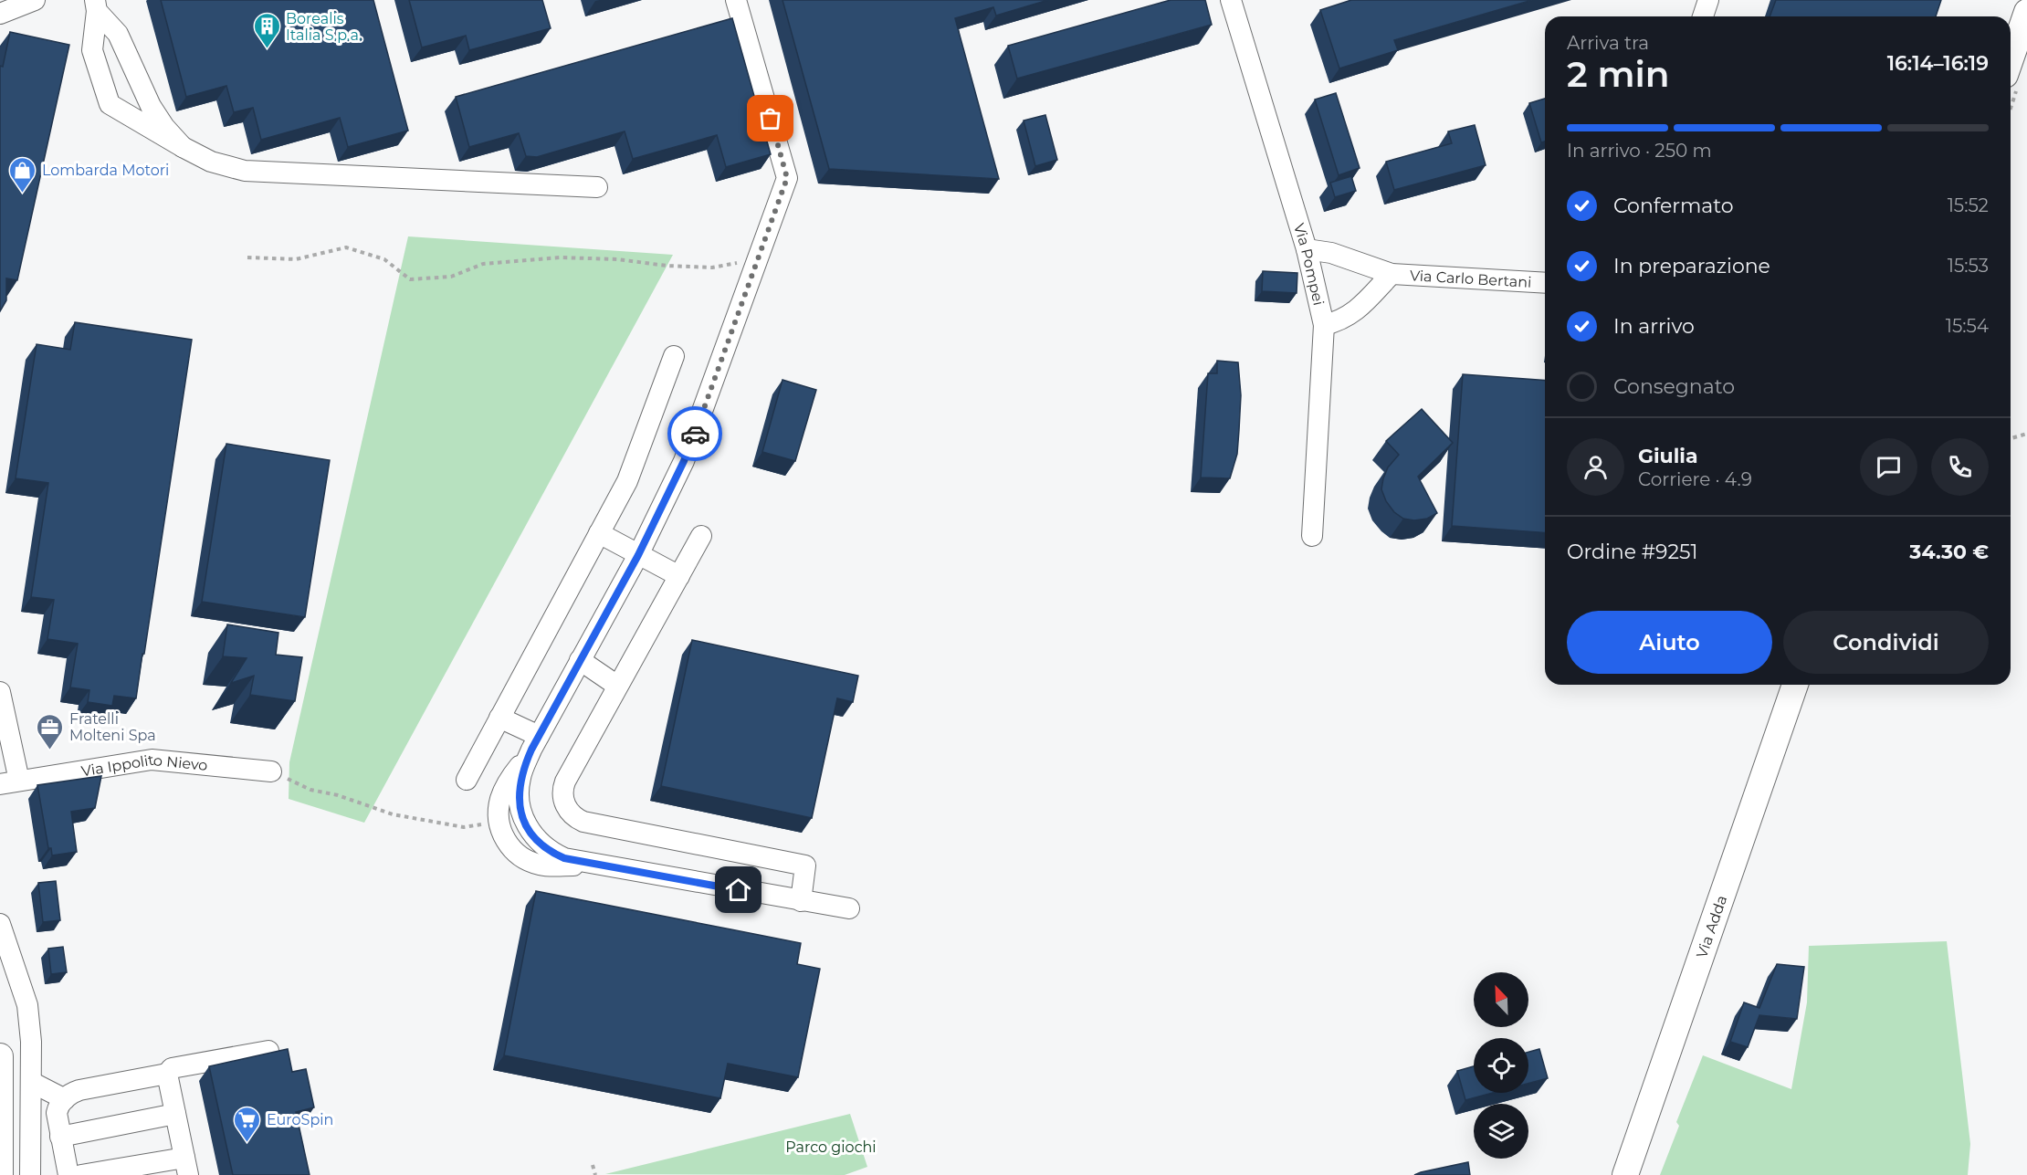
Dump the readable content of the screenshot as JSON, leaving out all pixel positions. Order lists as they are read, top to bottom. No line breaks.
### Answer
{"streets":{"main road":["Via Adda"],"street":["Via Pompei","Via Carlo Bertani","Via Ippolito Nievo"]},"crossings":[["Via Pompei","Via Carlo Bertani"]],"parks":["Parco giochi"],"places":{"building":["Borealis Italia S.p.a."],"shop":["Lombarda Motori"],"office":["Fratelli Molteni Spa"],"supermarket":["EuroSpin"]},"north":"top left","page":{"heading":["2 min","Arriva tra","16:14–16:19"],"panel":["Giulia","Corriere · 4.9","Ordine #9251","34.30 €"],"bar":"In arrivo · 250 m","list":[["Confermato","15:52"],["In preparazione","15:53"],["In arrivo","15:54"],"Consegnato"],"buttons":["Aiuto","Condividi"]}}
